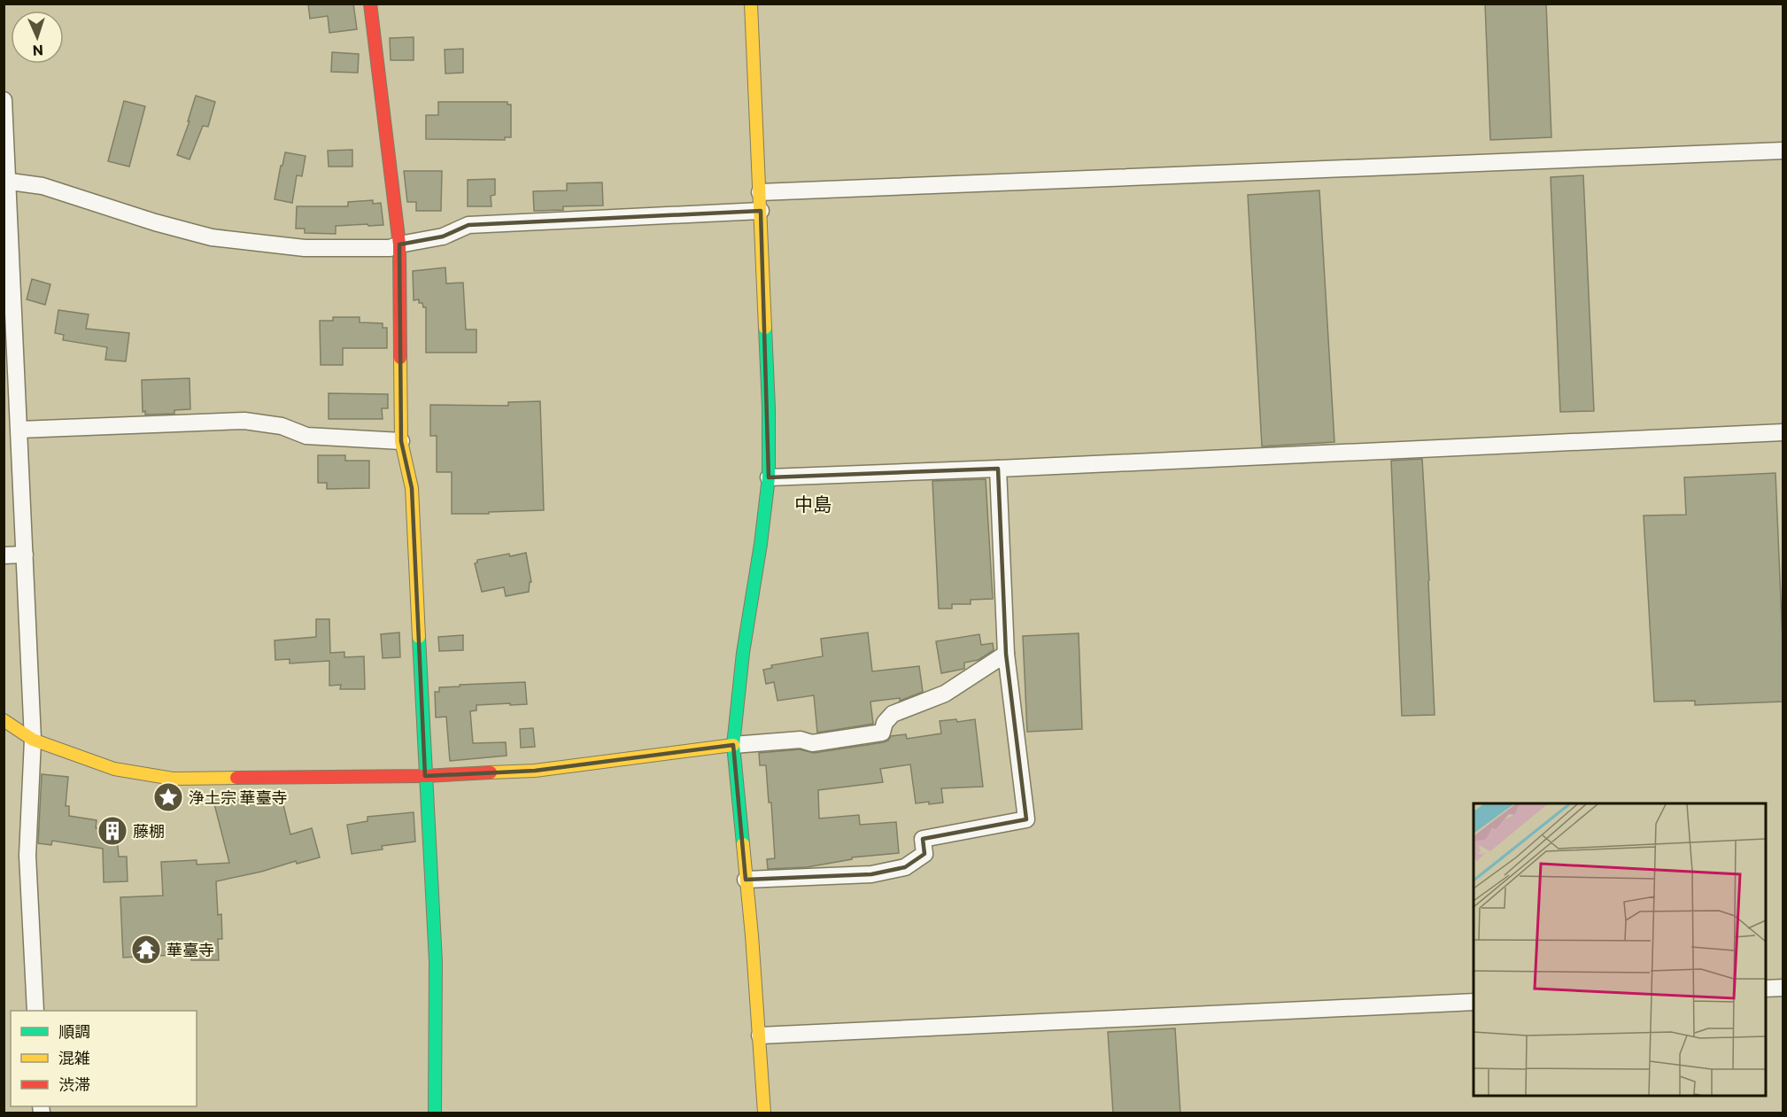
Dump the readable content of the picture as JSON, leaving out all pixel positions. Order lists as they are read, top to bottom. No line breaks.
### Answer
{"districts":["中島"],"places":{"place":["浄土宗 華臺寺"],"building":["藤棚"],"temple":["華臺寺"]},"legend":["順調","混雑","渋滞"],"north":"bottom"}
